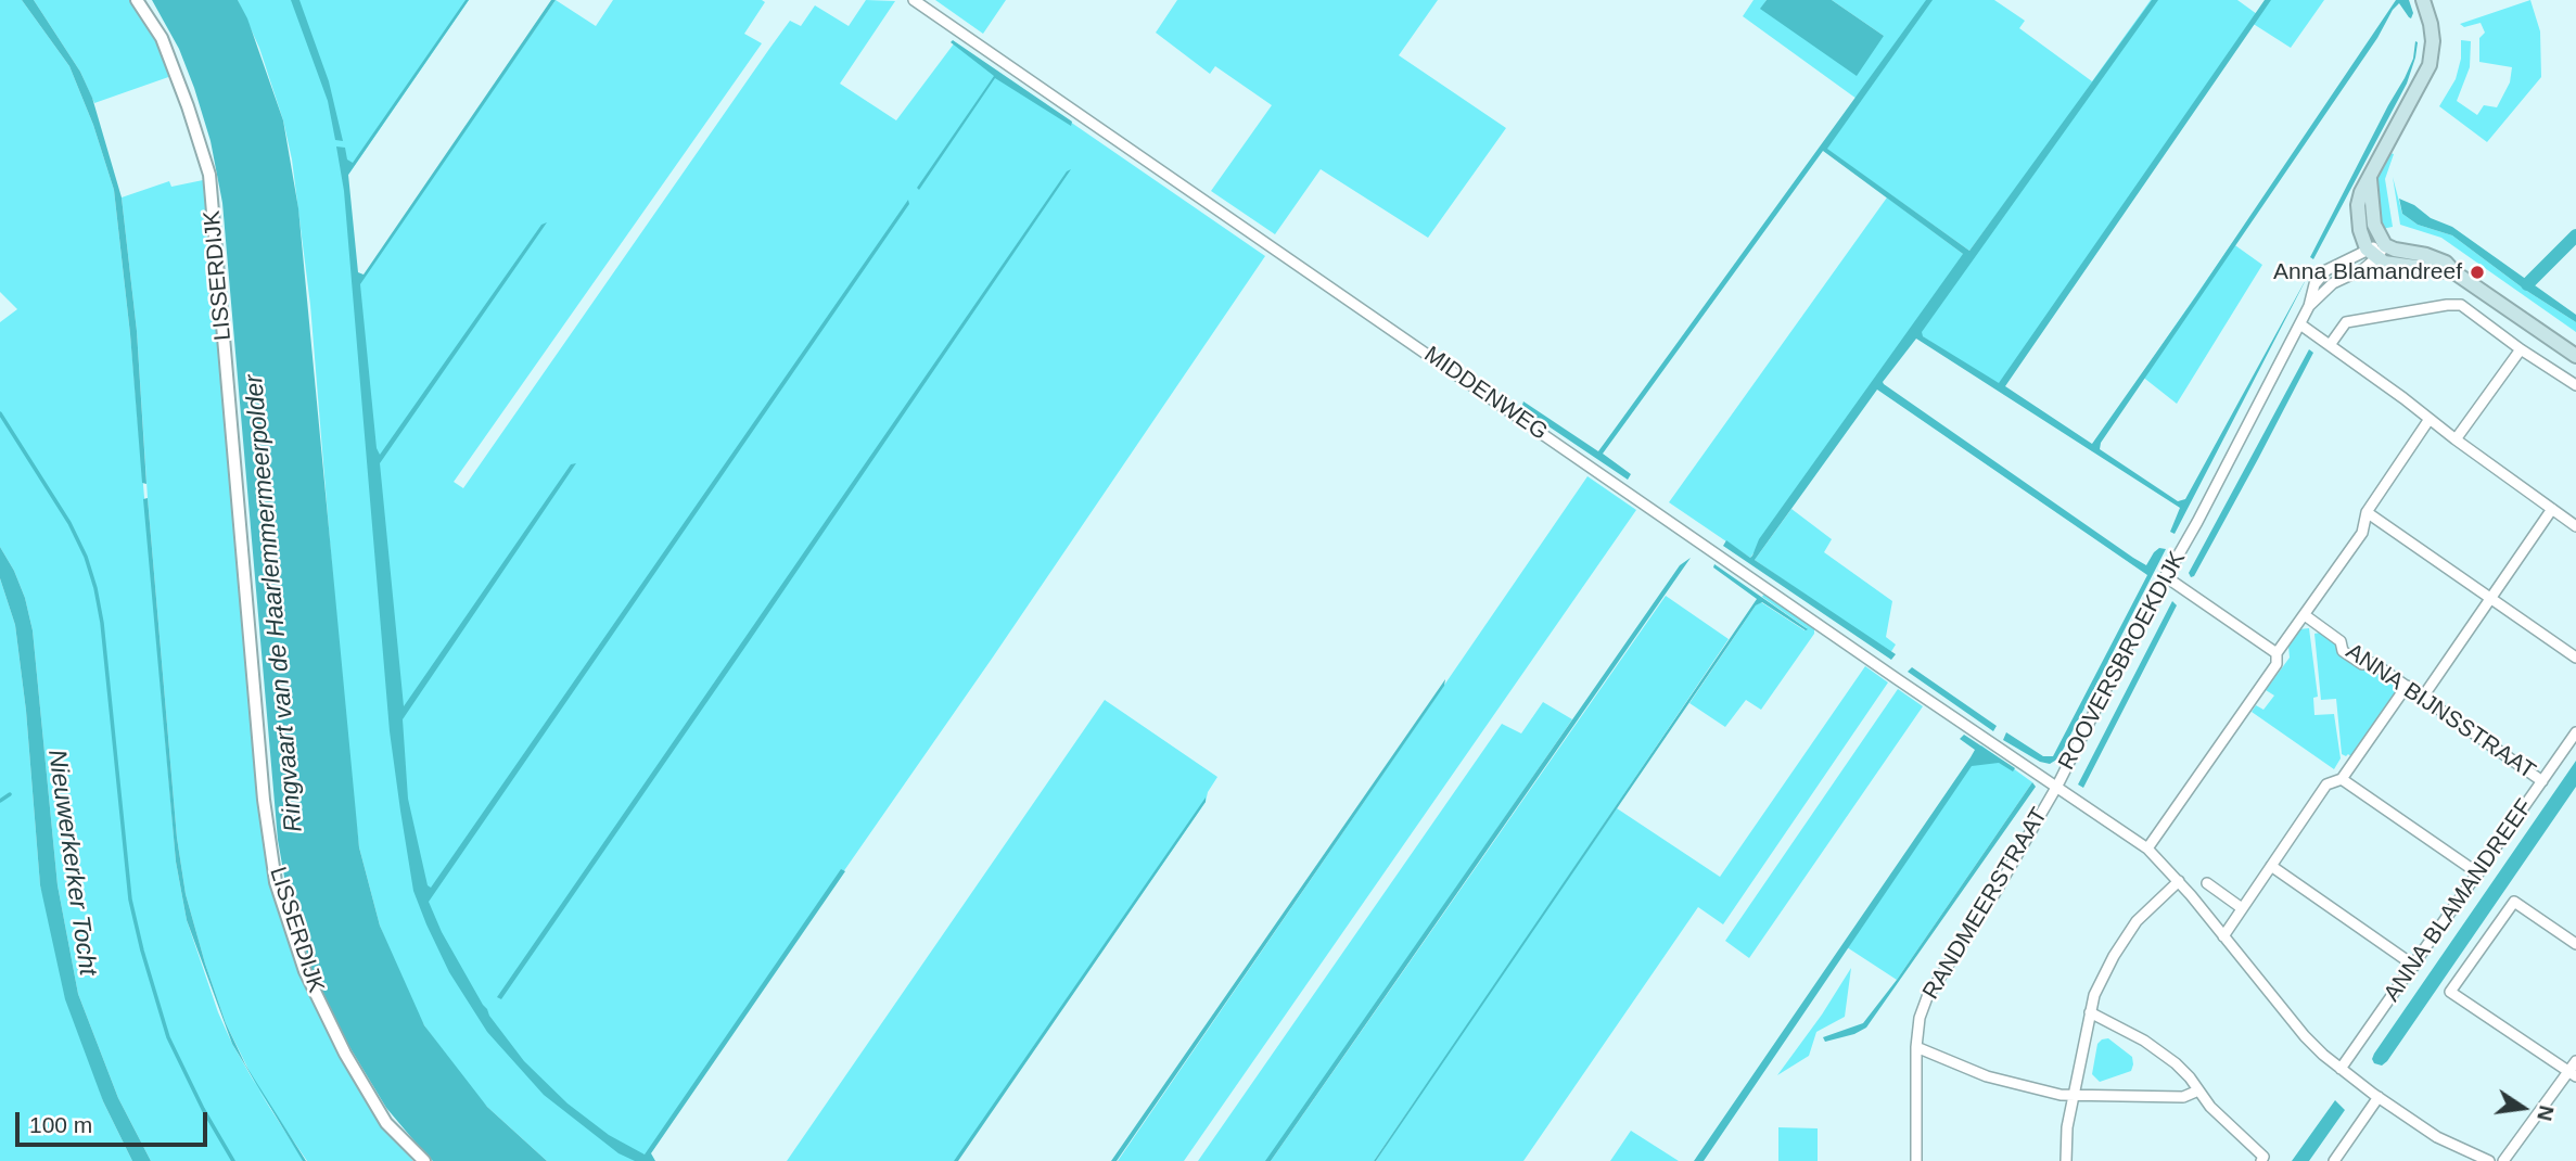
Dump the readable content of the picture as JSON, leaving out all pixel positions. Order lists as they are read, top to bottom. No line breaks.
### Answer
{"streets":{"street":["LISSERDIJK","MIDDENWEG","ROOVERSBROEKDIJK","ANNA BIJNSSTRAAT","ANNA BLAMANDREEF","RANDMEERSTRAAT"]},"crossings":[["MIDDENWEG","ROOVERSBROEKDIJK"],["MIDDENWEG","RANDMEERSTRAAT"],["ROOVERSBROEKDIJK","ANNA BLAMANDREEF"],["ROOVERSBROEKDIJK","RANDMEERSTRAAT"],["ANNA BIJNSSTRAAT","ANNA BLAMANDREEF"]],"water":["Ringvaart van de Haarlemmermeerpolder","Nieuwerkerker Tocht"],"places":["Anna Blamandreef"],"scale_bar":"100 m","north":"right"}
